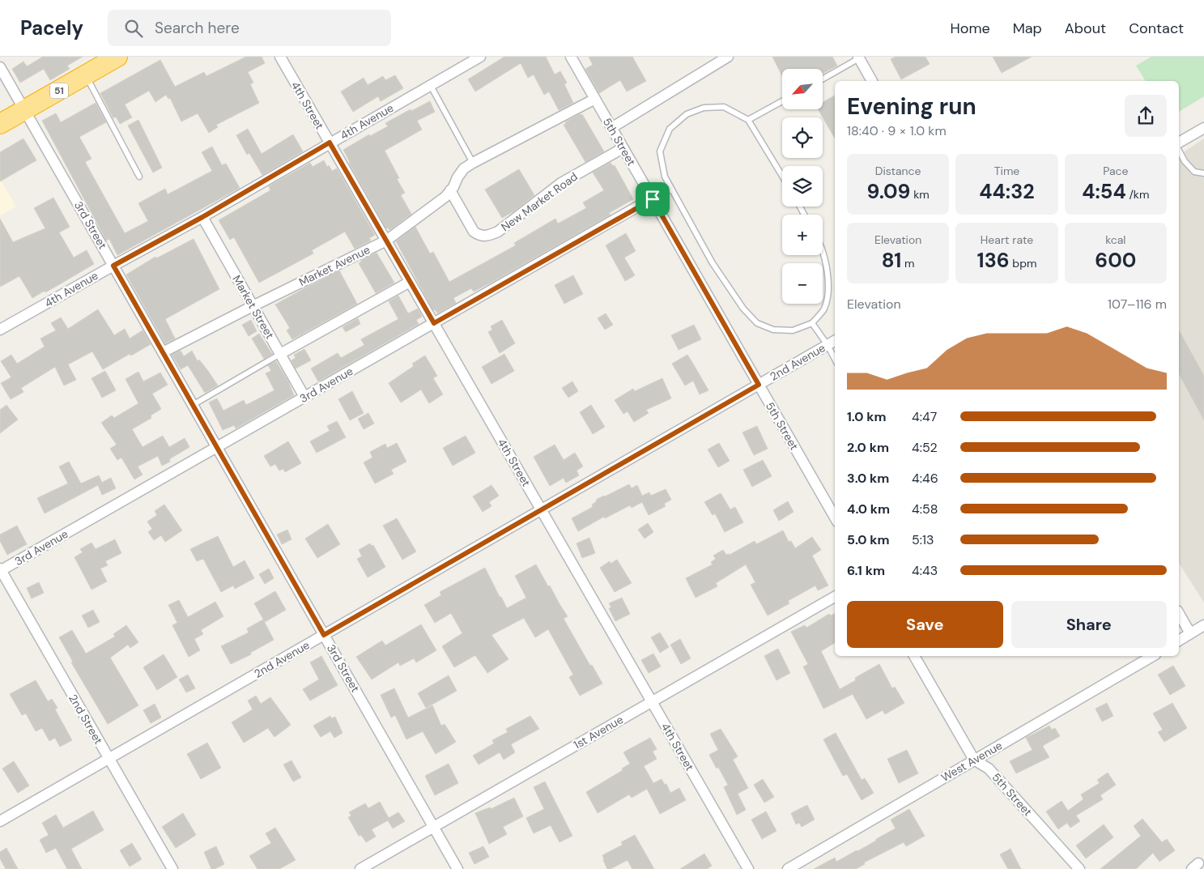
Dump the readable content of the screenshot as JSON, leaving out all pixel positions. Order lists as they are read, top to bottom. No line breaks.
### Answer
{"streets":{"highway":["51"],"street":["4th Street","4th Avenue","5th Street","New Market Road","3rd Street","Market Avenue","Market Street","2nd Avenue","3rd Avenue","2nd Street","1st Avenue","West Avenue"]},"crossings":[["51","3rd Street"],["4th Street","4th Avenue"],["4th Street","Market Avenue"],["4th Street","2nd Avenue"],["4th Street","3rd Avenue"],["4th Street","1st Avenue"],["4th Avenue","3rd Street"],["4th Avenue","Market Street"],["5th Street","New Market Road"],["5th Street","Market Avenue"],["5th Street","2nd Avenue"],["5th Street","3rd Avenue"],["5th Street","West Avenue"],["New Market Road","Market Avenue"],["3rd Street","Market Avenue"],["3rd Street","2nd Avenue"],["3rd Street","3rd Avenue"],["3rd Street","1st Avenue"],["Market Avenue","Market Street"],["Market Street","3rd Avenue"],["2nd Avenue","2nd Street"],["3rd Avenue","2nd Street"]],"north":"bottom left","page":{"header":"Pacely","search":"Search here","nav":["Home","Map","About","Contact"],"map_buttons":["+","−"],"heading":["Evening run","18:40 · 9 × 1.0 km"],"stats":[["Distance","9.09 km"],["Time","44:32"],["Pace","4:54 /km"],["Elevation","81 m"],["Heart rate","136 bpm"],["kcal","600"]],"chart":["Elevation","107–116 m"],"list":[{"name":"1.0 km","note":"4:47"},{"name":"2.0 km","note":"4:52"},{"name":"3.0 km","note":"4:46"},{"name":"4.0 km","note":"4:58"},{"name":"5.0 km","note":"5:13"},{"name":"6.1 km","note":"4:43"}],"buttons":["Save","Share"]}}
